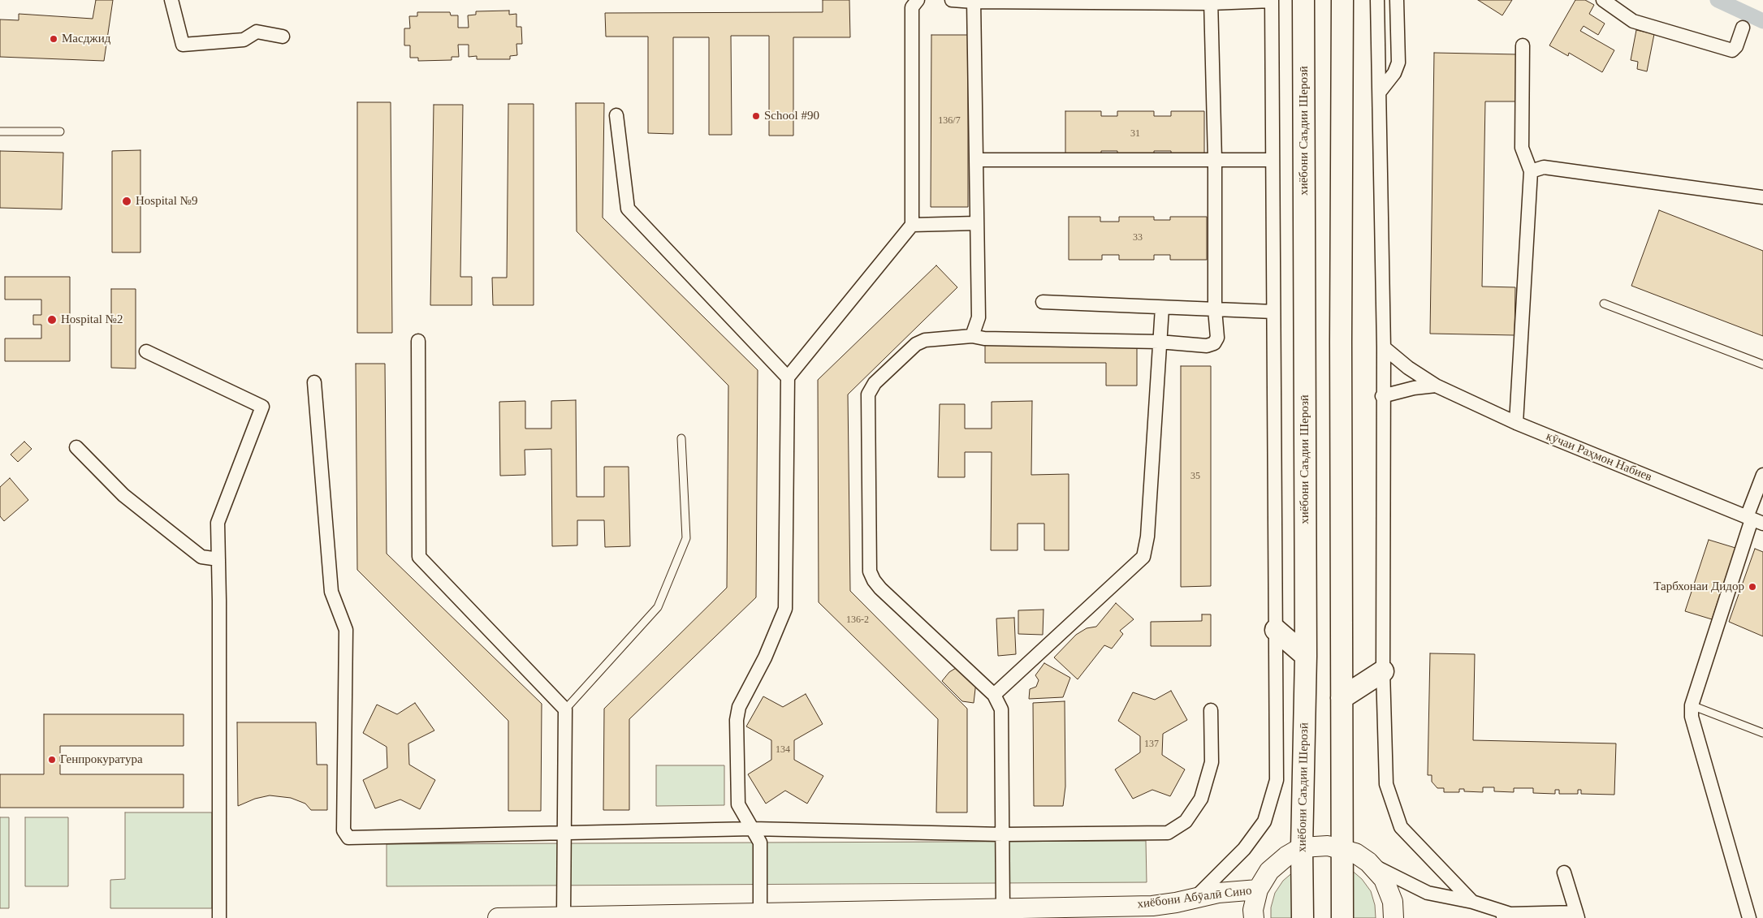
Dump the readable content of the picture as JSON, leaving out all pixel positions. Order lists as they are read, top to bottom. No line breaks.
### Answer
{"streets":{"main road":["хиёбони Саъдии Шерозӣ","хиёбони Абӯалӣ Сино"],"street":["кӯчаи Раҳмон Набиев"]},"crossings":[["хиёбони Саъдии Шерозӣ","хиёбони Абӯалӣ Сино"]],"places":["Масджид","School #90","Hospital №9","Hospital №2","Тарбхонаи Дидор","Генпрокуратура"],"house_numbers":["136/7","31","33","35","136-2","137","134"]}
